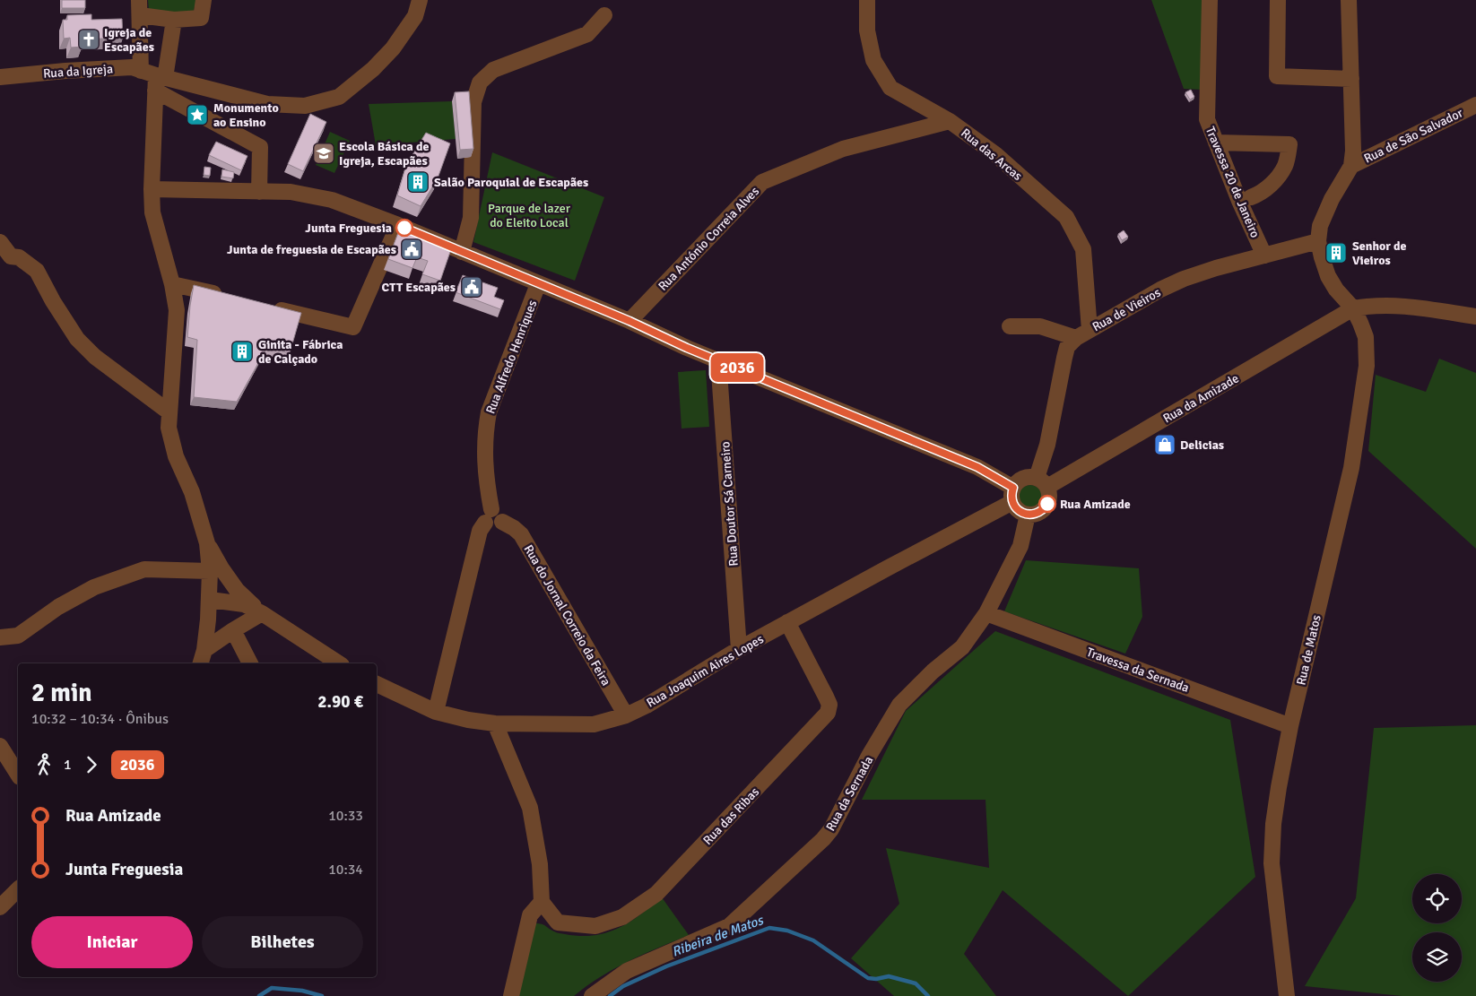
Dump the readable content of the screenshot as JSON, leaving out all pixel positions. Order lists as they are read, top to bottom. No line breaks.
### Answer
{"streets":{"street":["Rua da Igreja","Rua de São Salvador","Rua das Arcas","Travessa 20 de Janeiro","Rua António Correia Alves","Rua de Vieiros","Rua Alfredo Henriques","Rua da Amizade","Rua Doutor Sá Carneiro","Rua do Jornal Correio da Feira","Rua de Matos","Travessa da Sernada","Rua Joaquim Aires Lopes","Rua da Sernada","Rua das Ribas"]},"crossings":[["Rua das Arcas","Rua António Correia Alves"],["Rua das Arcas","Rua de Vieiros"],["Travessa 20 de Janeiro","Rua de Vieiros"],["Rua de Vieiros","Rua da Amizade"],["Rua de Vieiros","Rua Joaquim Aires Lopes"],["Rua de Vieiros","Rua da Sernada"],["Rua Alfredo Henriques","Rua do Jornal Correio da Feira"],["Rua da Amizade","Rua de Matos"],["Rua da Amizade","Rua Joaquim Aires Lopes"],["Rua da Amizade","Rua da Sernada"],["Rua Doutor Sá Carneiro","Rua Joaquim Aires Lopes"],["Rua do Jornal Correio da Feira","Rua Joaquim Aires Lopes"],["Rua de Matos","Travessa da Sernada"],["Travessa da Sernada","Rua da Sernada"],["Rua Joaquim Aires Lopes","Rua da Sernada"],["Rua Joaquim Aires Lopes","Rua das Ribas"]],"water":["Ribeira de Matos"],"parks":["Parque de lazer do Eleito Local"],"places":{"church":["Igreja de Escapães"],"place":["Monumento ao Ensino"],"school or university":["Escola Básica de Igreja, Escapães"],"building":["Salão Paroquial de Escapães","Senhor de Vieiros","Ginita - Fábrica de Calçado"],"other":["Junta Freguesia","Rua Amizade"],"public building":["Junta de freguesia de Escapães","CTT Escapães"],"shop":["Delicias"]},"lines":["bus line 2036"],"page":{"on_map":"2036","heading":["2 min","10:32 – 10:34 · Ônibus","2.90 €"],"legs":["1","2036"],"list":[{"name":"Rua Amizade","value":"10:33"},{"name":"Junta Freguesia","value":"10:34"}],"buttons":["Iniciar","Bilhetes"]}}
